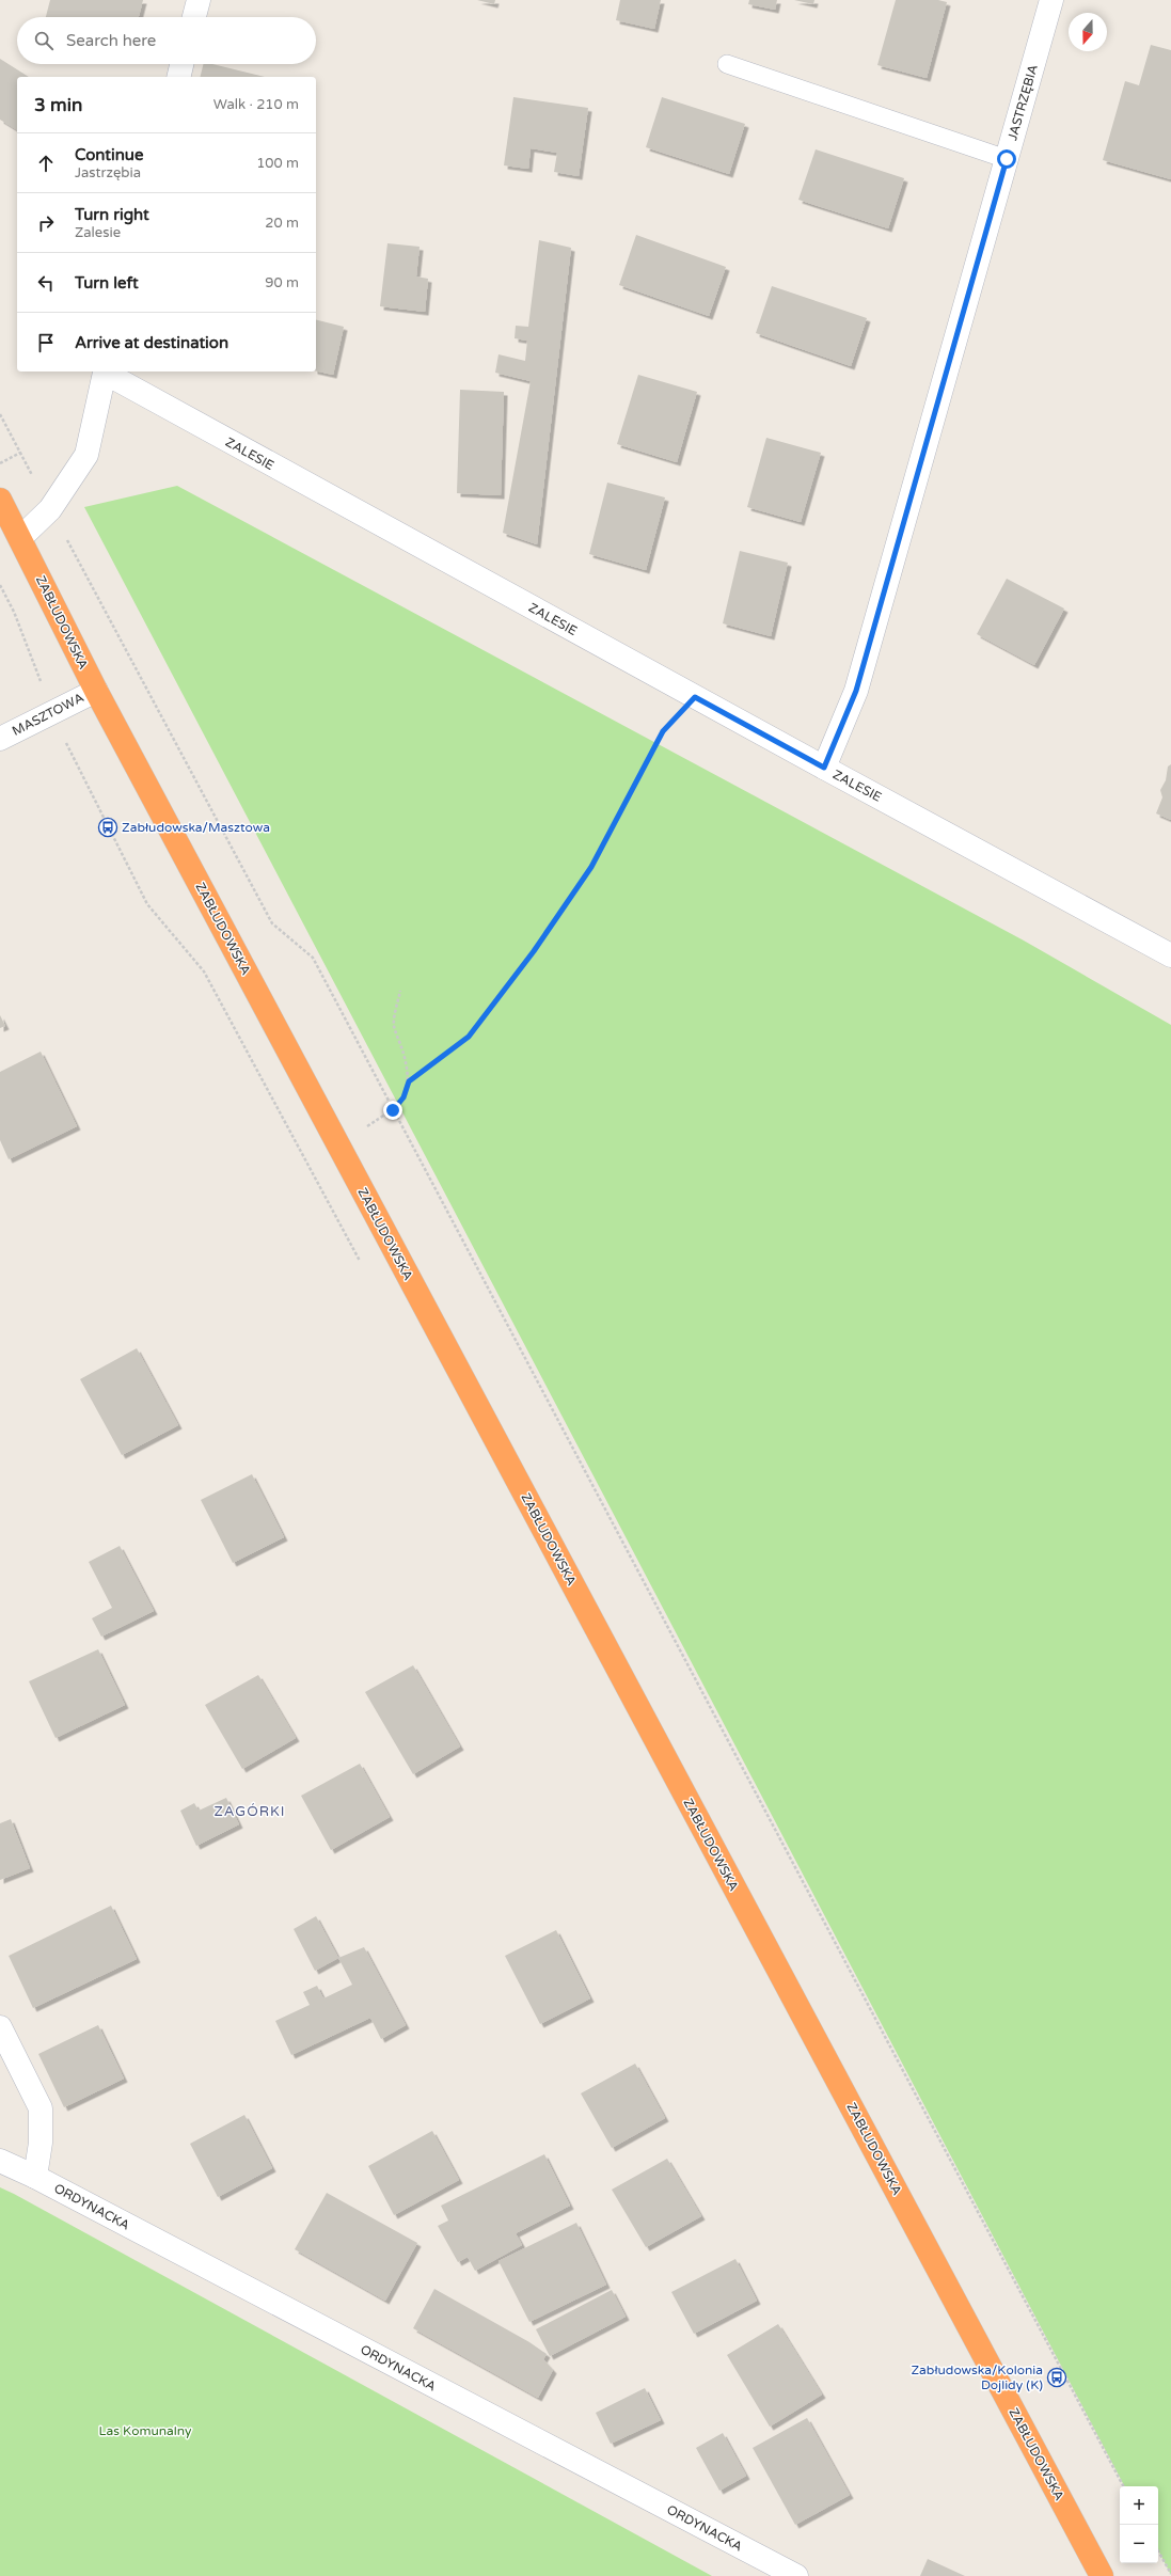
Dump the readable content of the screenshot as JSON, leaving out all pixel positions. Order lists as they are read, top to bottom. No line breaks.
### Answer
{"streets":{"highway":["ZABŁUDOWSKA"],"street":["JASTRZĘBIA","ZALESIE","MASZTOWA","ORDYNACKA"]},"crossings":[["JASTRZĘBIA","ZALESIE"],["ZALESIE","ZABŁUDOWSKA"],["ZABŁUDOWSKA","MASZTOWA"]],"districts":["ZAGÓRKI"],"parks":["Las Komunalny"],"places":{"bus stop":["Zabłudowska/Masztowa","Zabłudowska/Kolonia Dojlidy (K)"]},"north":"bottom","page":{"search":"Search here","heading":["3 min","Walk · 210 m"],"list":[["Continue","Jastrzębia","100 m"],["Turn right","Zalesie","20 m"],["Turn left","90 m"],"Arrive at destination"],"map_buttons":["+","−"]}}
